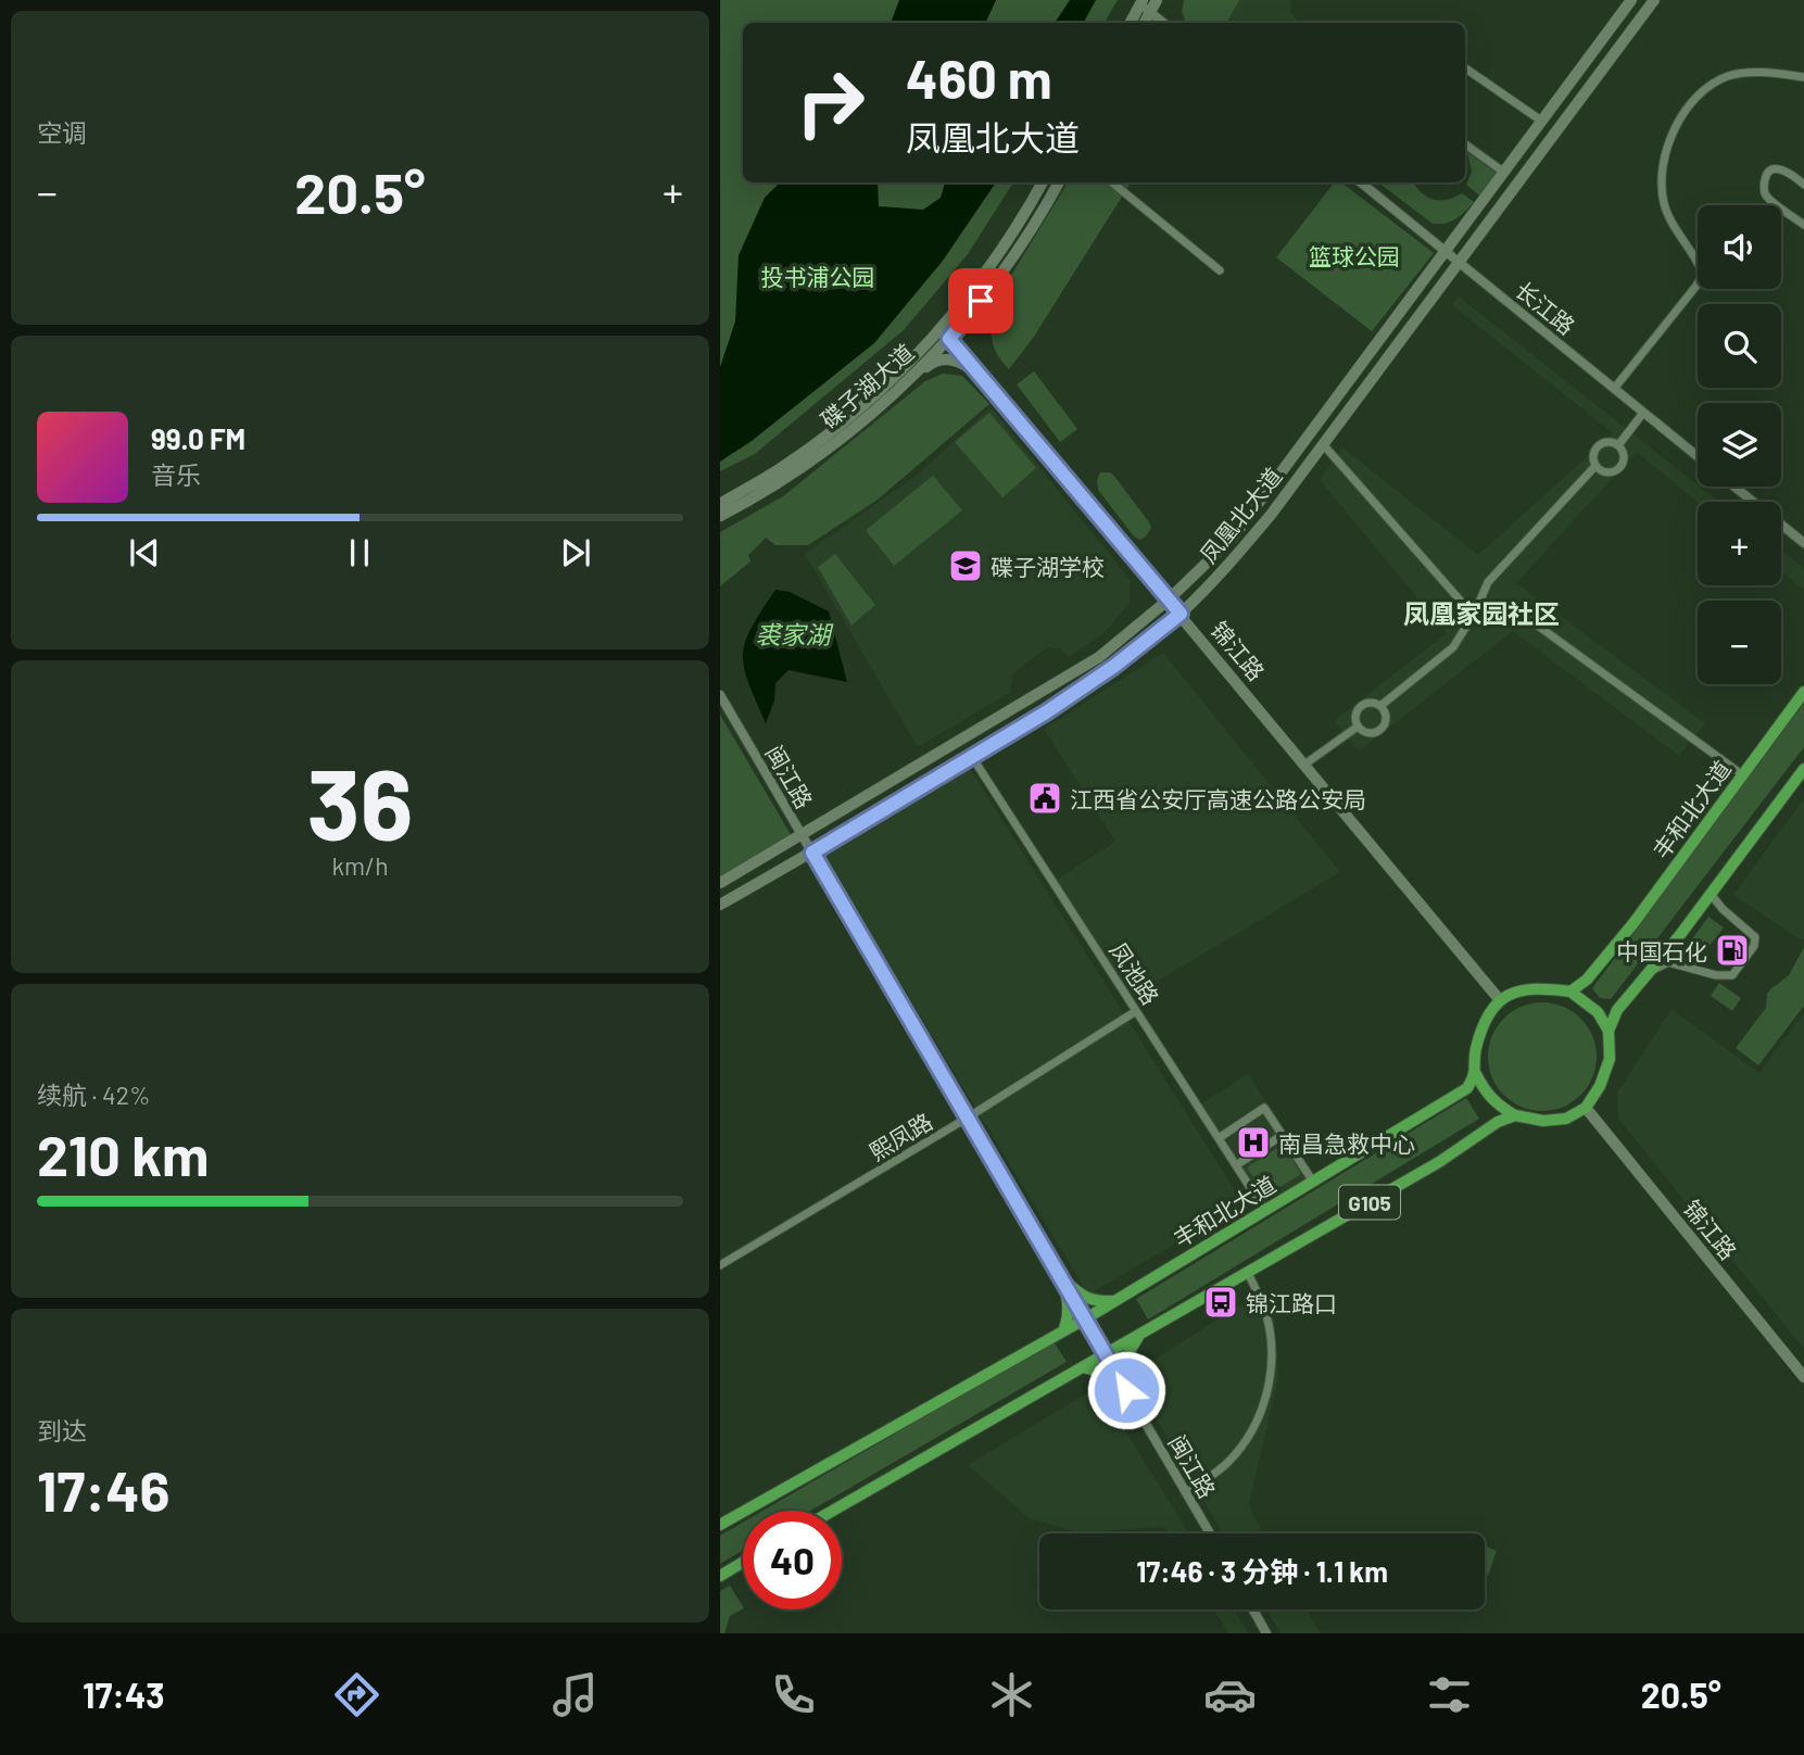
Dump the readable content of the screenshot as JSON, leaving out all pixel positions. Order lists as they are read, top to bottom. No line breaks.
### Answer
{"streets":{"highway":["丰和北大道","G105"],"main road":["碟子湖大道","凤凰北大道","锦江路"],"street":["长江路","闽江路","凤池路","熙凤路"]},"crossings":[["长江路","凤凰北大道"],["碟子湖大道","锦江路"],["凤凰北大道","锦江路"],["凤凰北大道","闽江路"],["凤凰北大道","凤池路"],["锦江路","丰和北大道"],["锦江路","G105"],["闽江路","丰和北大道"],["闽江路","熙凤路"],["闽江路","G105"],["丰和北大道","凤池路"],["丰和北大道","G105"],["凤池路","熙凤路"]],"districts":["凤凰家园社区"],"water":["裘家湖"],"parks":["篮球公园","投书浦公园"],"places":{"school or university":["碟子湖学校"],"public building":["江西省公安厅高速公路公安局"],"fuel station":["中国石化"],"hospital":["南昌急救中心"],"bus stop":["锦江路口"]},"page":{"tile":["空调",["36","km/h"],["续航 · 42%","210 km"],["到达","17:46"]],"turn":["460 m","凤凰北大道"],"heat":["−","20.5°","+"],"map_buttons":["+","−"],"song":["99.0 FM","音乐"],"limit":"40","trip":"17:46 · 3 分钟 · 1.1 km","tabs":["17:43","20.5°"]}}
